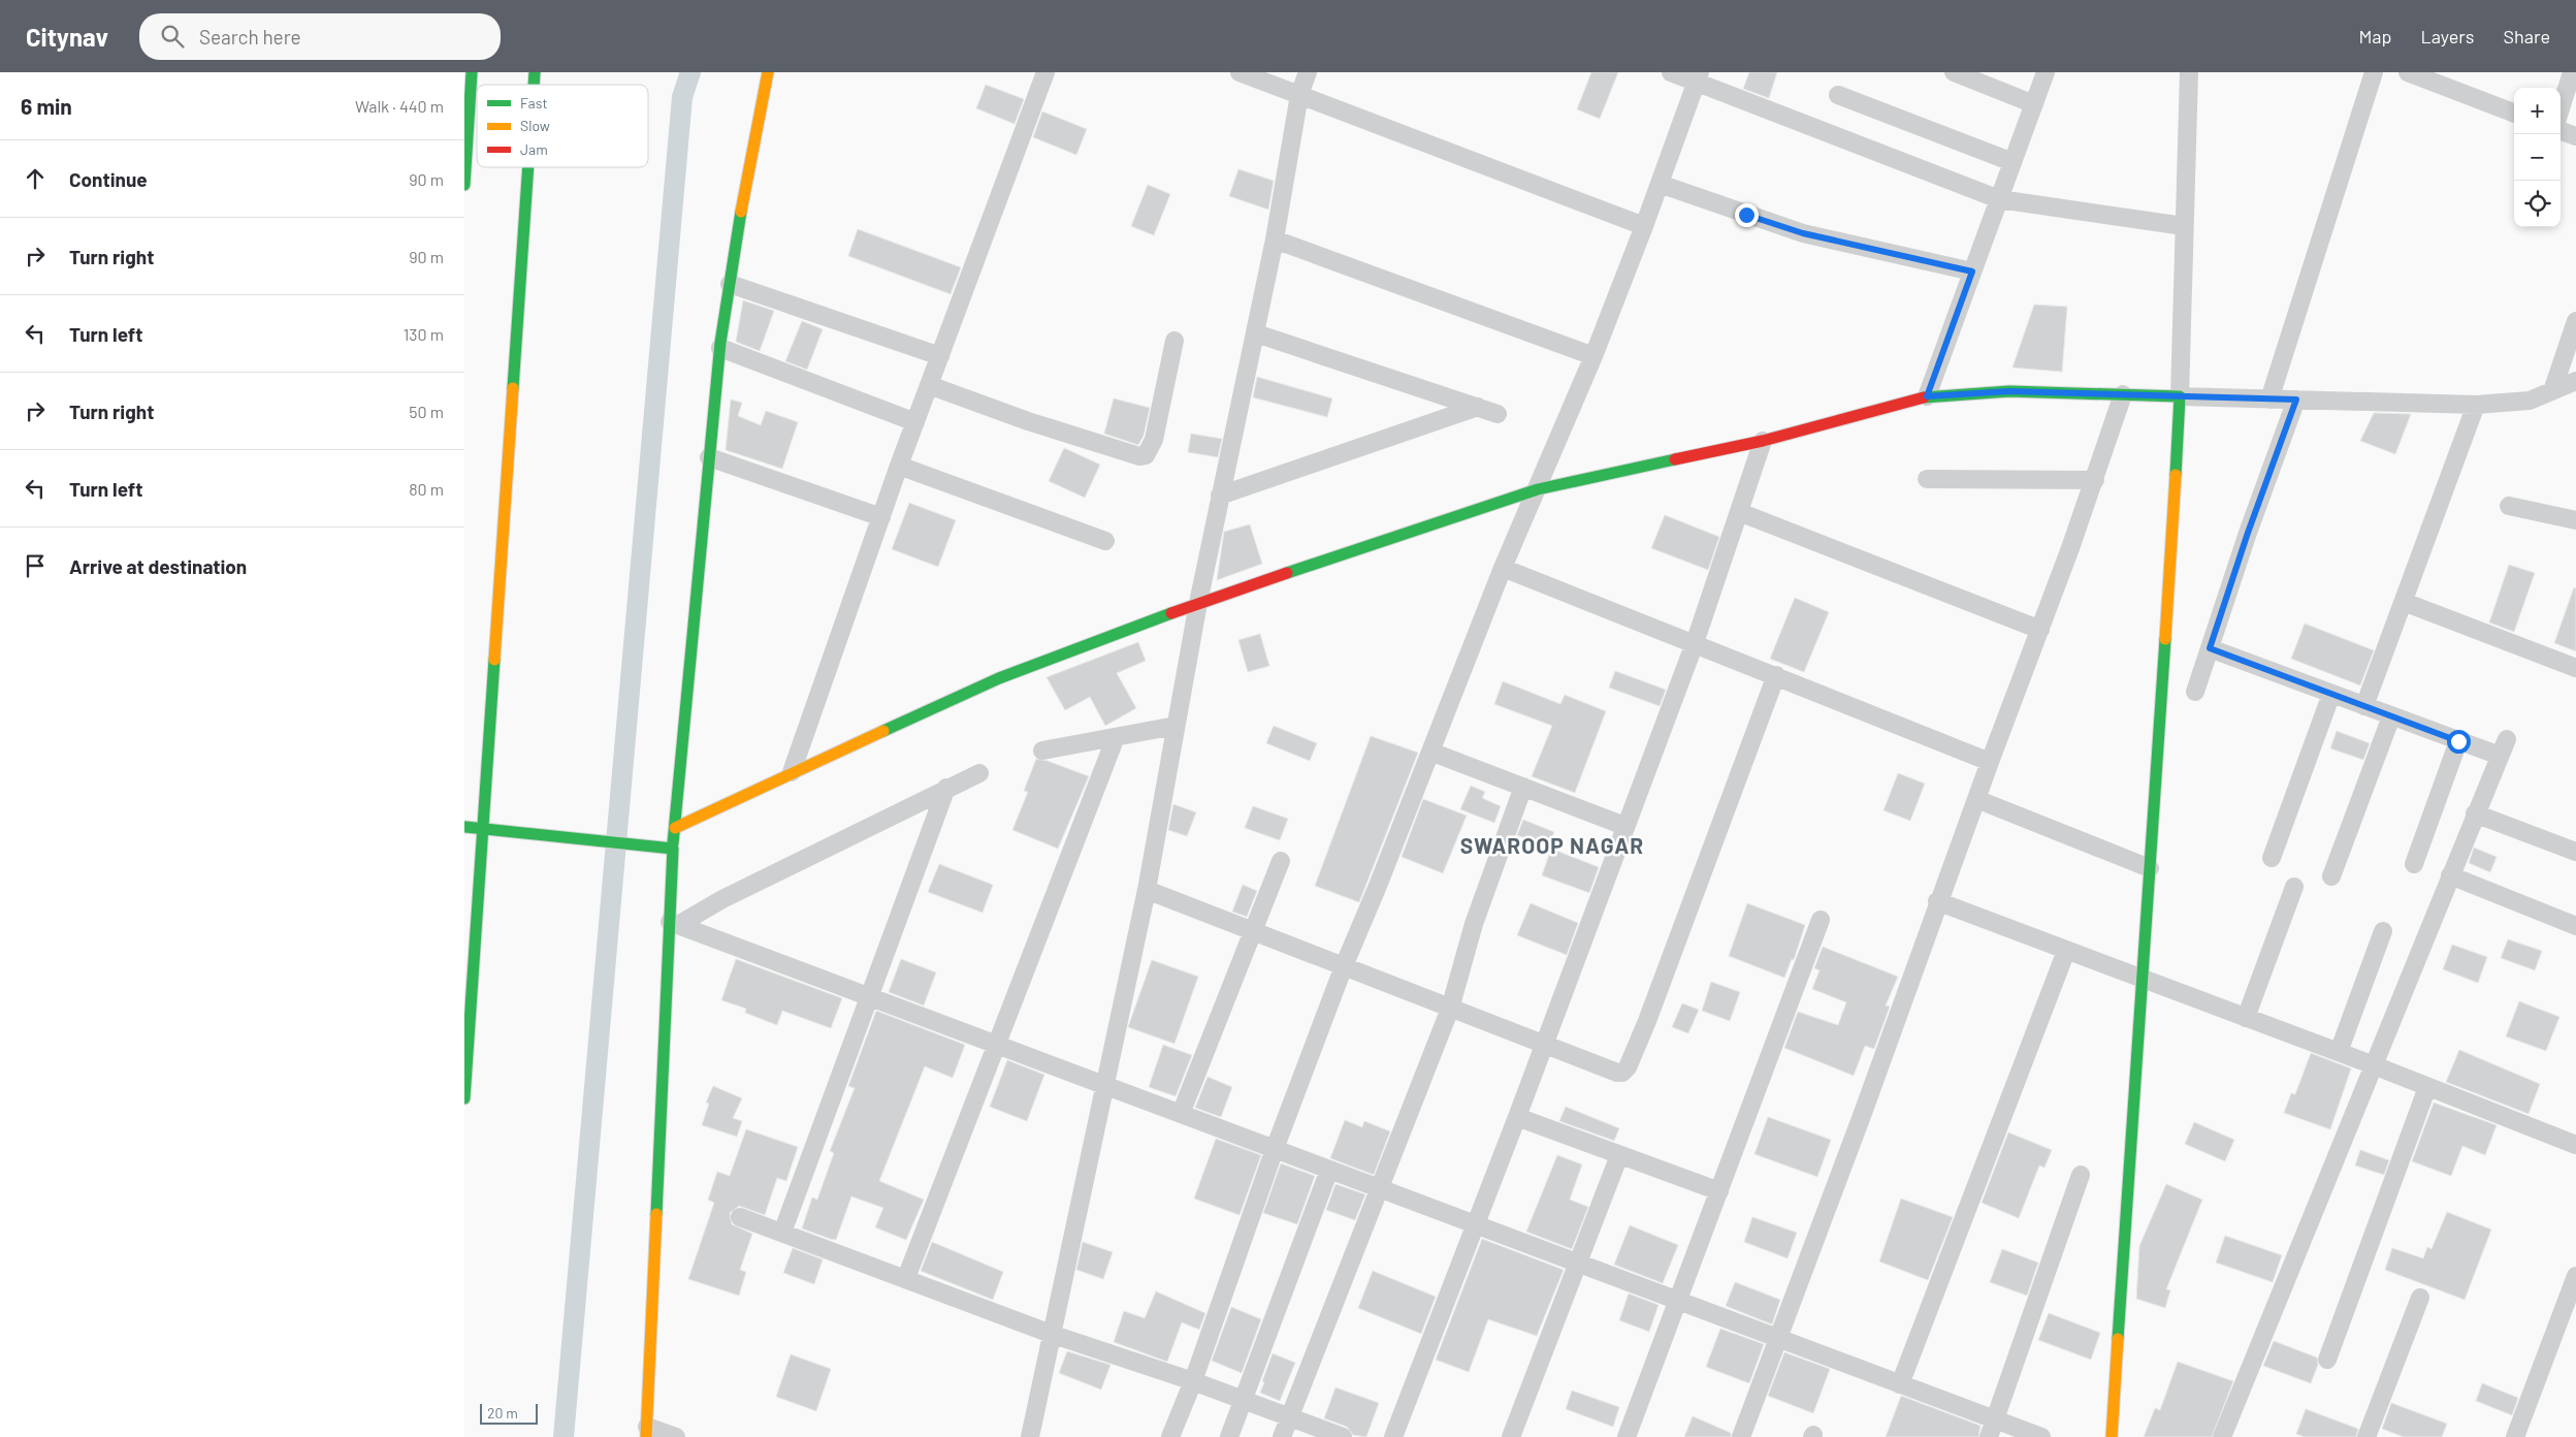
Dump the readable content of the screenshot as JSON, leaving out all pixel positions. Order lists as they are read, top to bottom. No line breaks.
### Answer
{"districts":["SWAROOP NAGAR"],"legend":["Fast","Slow","Jam"],"scale_bar":"20 m","page":{"header":"Citynav","search":"Search here","nav":["Map","Layers","Share"],"heading":["6 min","Walk · 440 m"],"map_buttons":["+","−"],"list":[["Continue","90 m"],["Turn right","90 m"],["Turn left","130 m"],["Turn right","50 m"],["Turn left","80 m"],"Arrive at destination"],"scale":"20 m"}}
